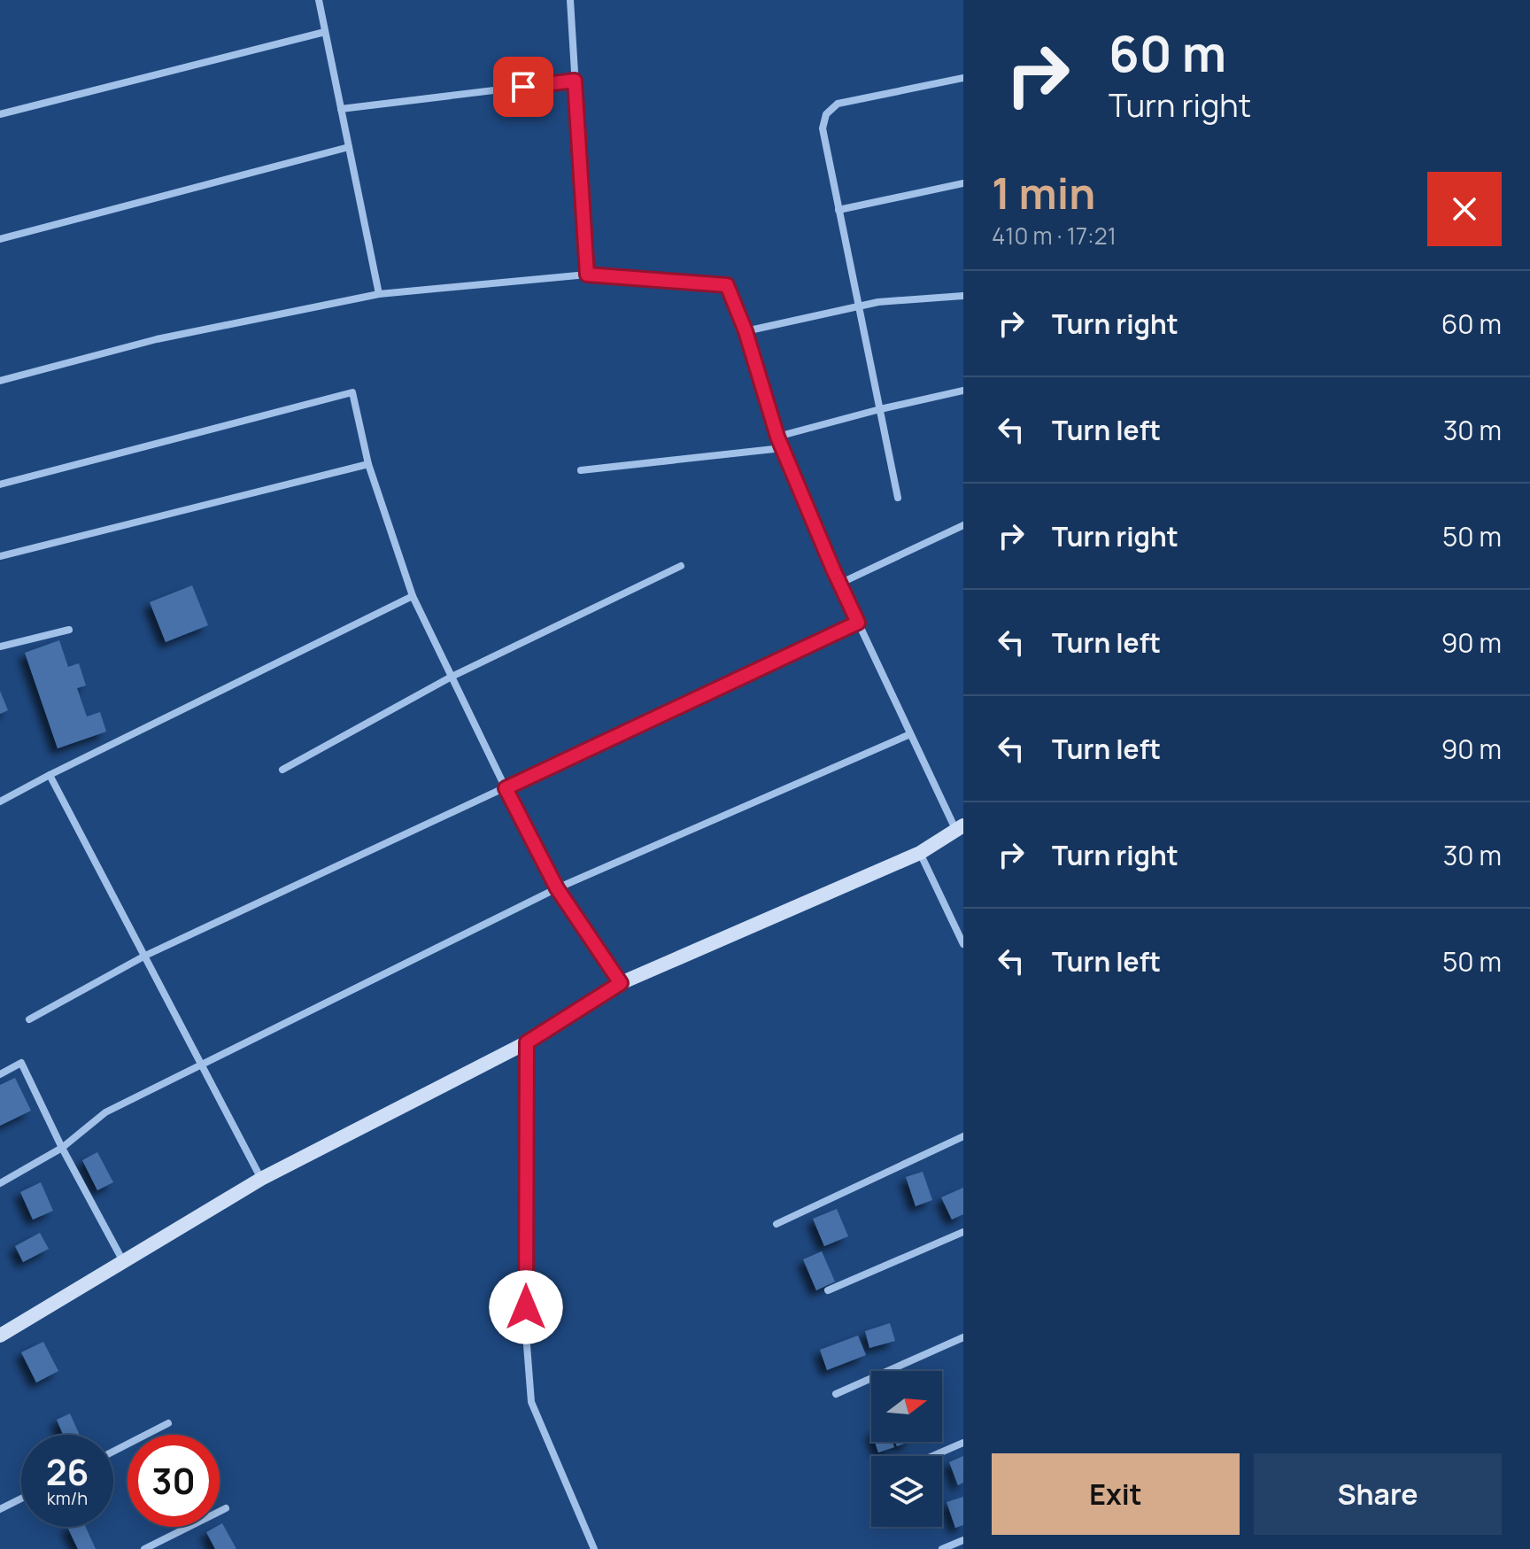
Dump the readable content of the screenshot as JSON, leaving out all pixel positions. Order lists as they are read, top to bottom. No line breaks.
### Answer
{"north":"right","page":{"turn":["60 m","Turn right"],"heading":["1 min","410 m · 17:21"],"list":[{"name":"Turn right","value":"60 m"},{"name":"Turn left","value":"30 m"},{"name":"Turn right","value":"50 m"},{"name":"Turn left","value":"90 m"},{"name":"Turn left","value":"90 m"},{"name":"Turn right","value":"30 m"},{"name":"Turn left","value":"50 m"}],"speed":"26 km/h","limit":"30","buttons":["Exit","Share"]}}
